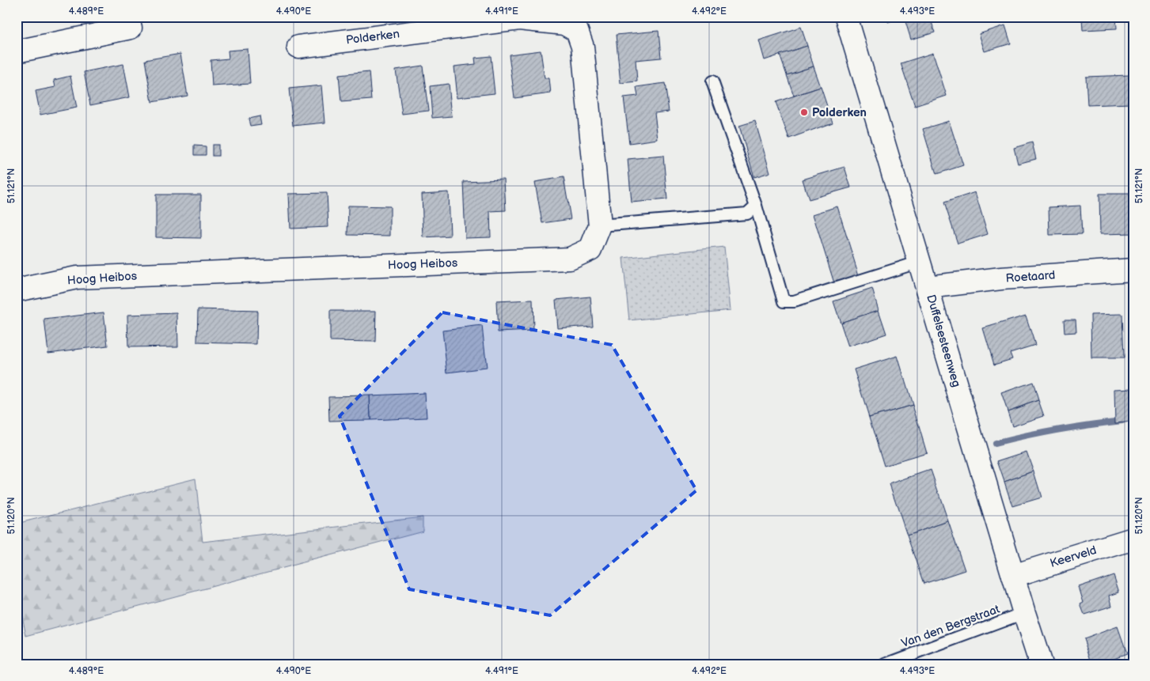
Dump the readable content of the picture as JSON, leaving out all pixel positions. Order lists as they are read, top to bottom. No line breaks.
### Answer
{"streets":{"street":["Polderken","Hoog Heibos","Roetaard","Duffelsesteenweg","Keerveld"],"lane":["Van den Bergstraat"]},"crossings":[["Polderken","Hoog Heibos"],["Roetaard","Duffelsesteenweg"],["Duffelsesteenweg","Keerveld"],["Duffelsesteenweg","Van den Bergstraat"]],"places":["Polderken"],"coordinates":["4.489°E","4.490°E","4.491°E","4.492°E","4.493°E","51.121°N","51.120°N"]}
